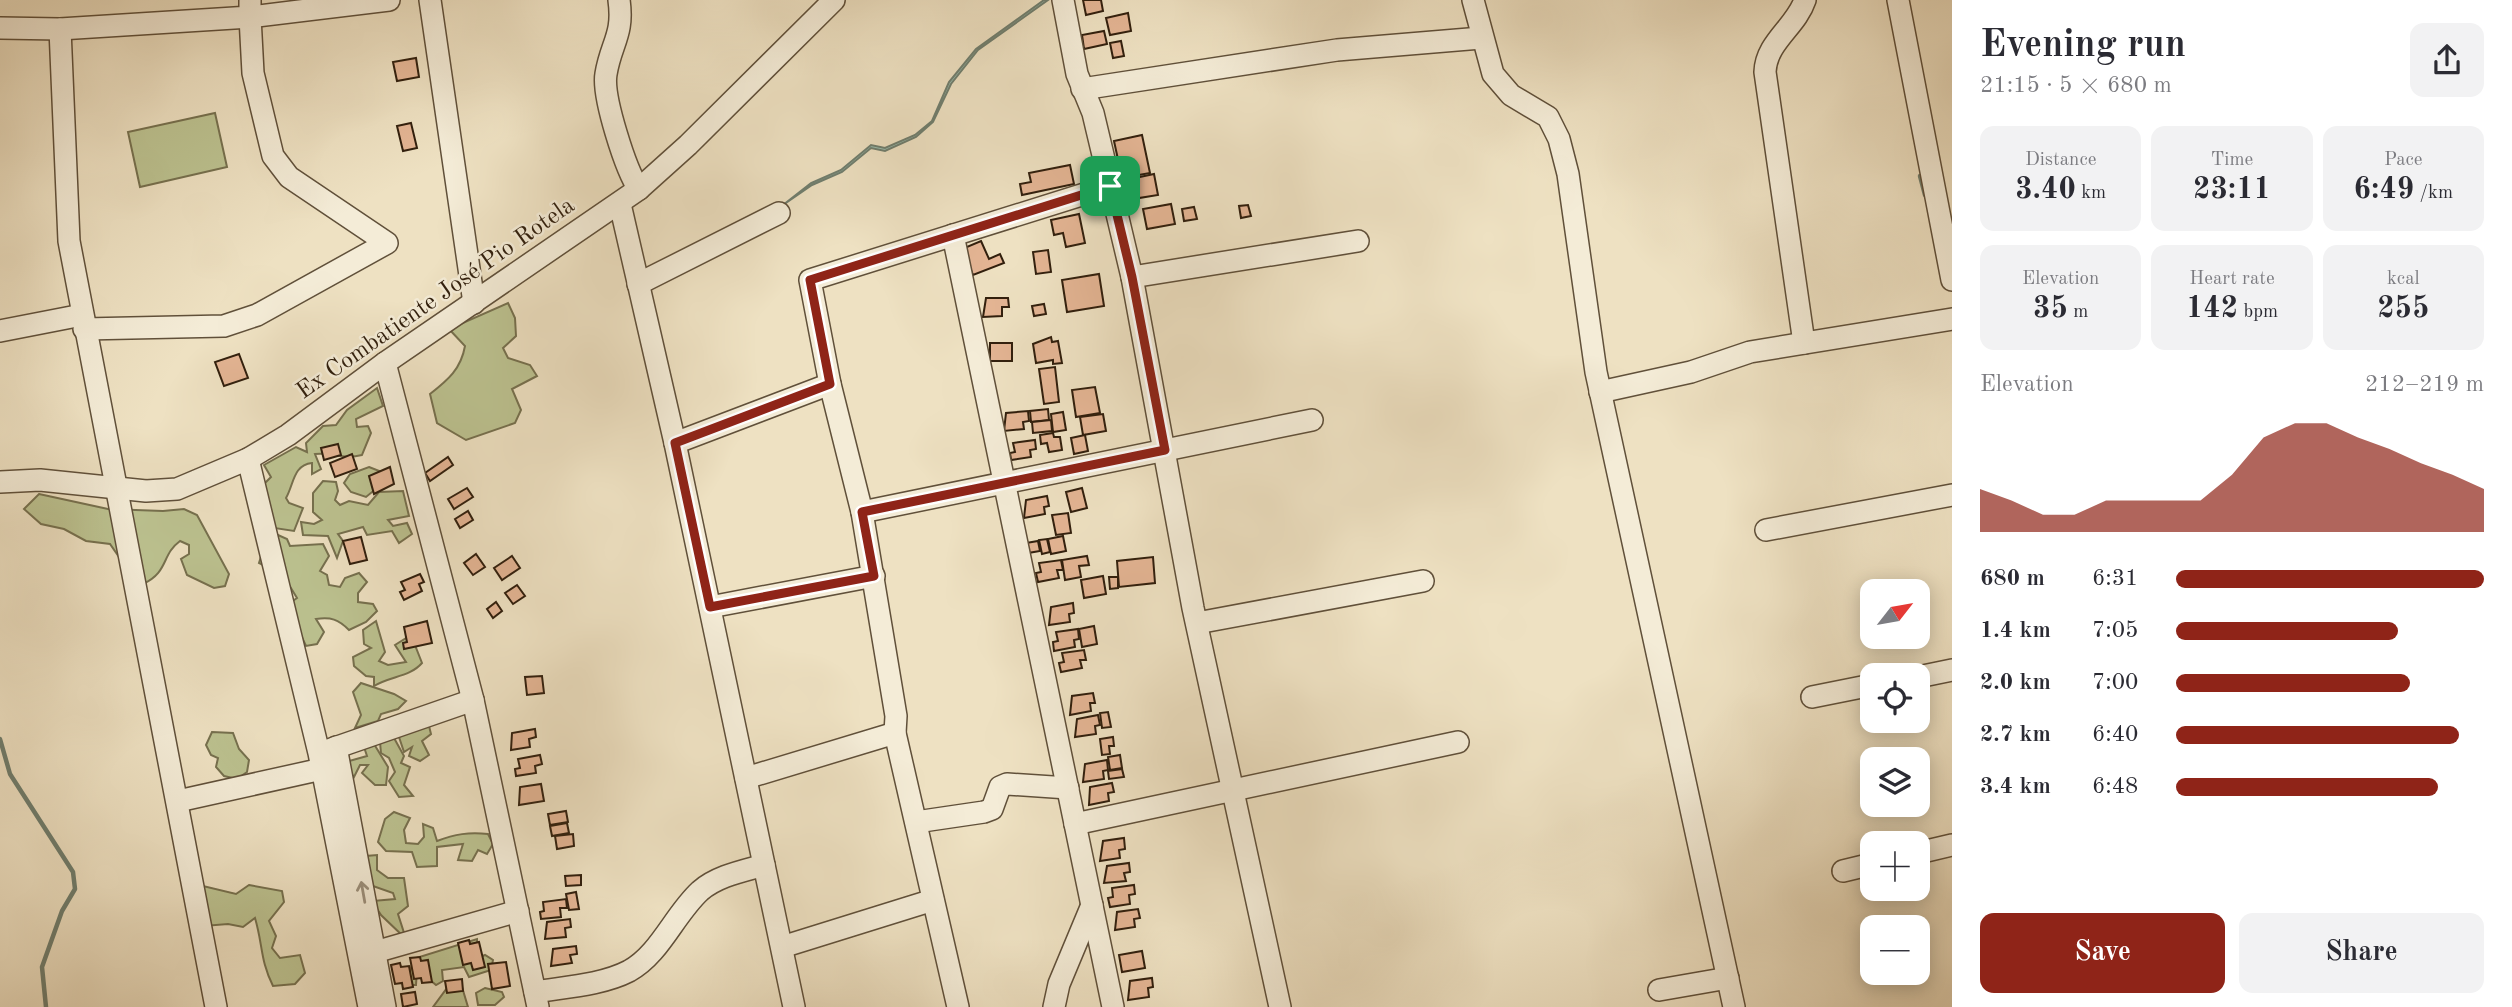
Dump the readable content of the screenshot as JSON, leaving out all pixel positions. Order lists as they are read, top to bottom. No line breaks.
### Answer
{"streets":{"street":["Ex Combatiente José Pio Rotela"]},"north":"top right","page":{"heading":["Evening run","21:15 · 5 × 680 m"],"stats":[["Distance","3.40 km"],["Time","23:11"],["Pace","6:49 /km"],["Elevation","35 m"],["Heart rate","142 bpm"],["kcal","255"]],"chart":["Elevation","212–219 m"],"list":[{"name":"680 m","note":"6:31"},{"name":"1.4 km","note":"7:05"},{"name":"2.0 km","note":"7:00"},{"name":"2.7 km","note":"6:40"},{"name":"3.4 km","note":"6:48"}],"map_buttons":["+","−"],"buttons":["Save","Share"]}}
